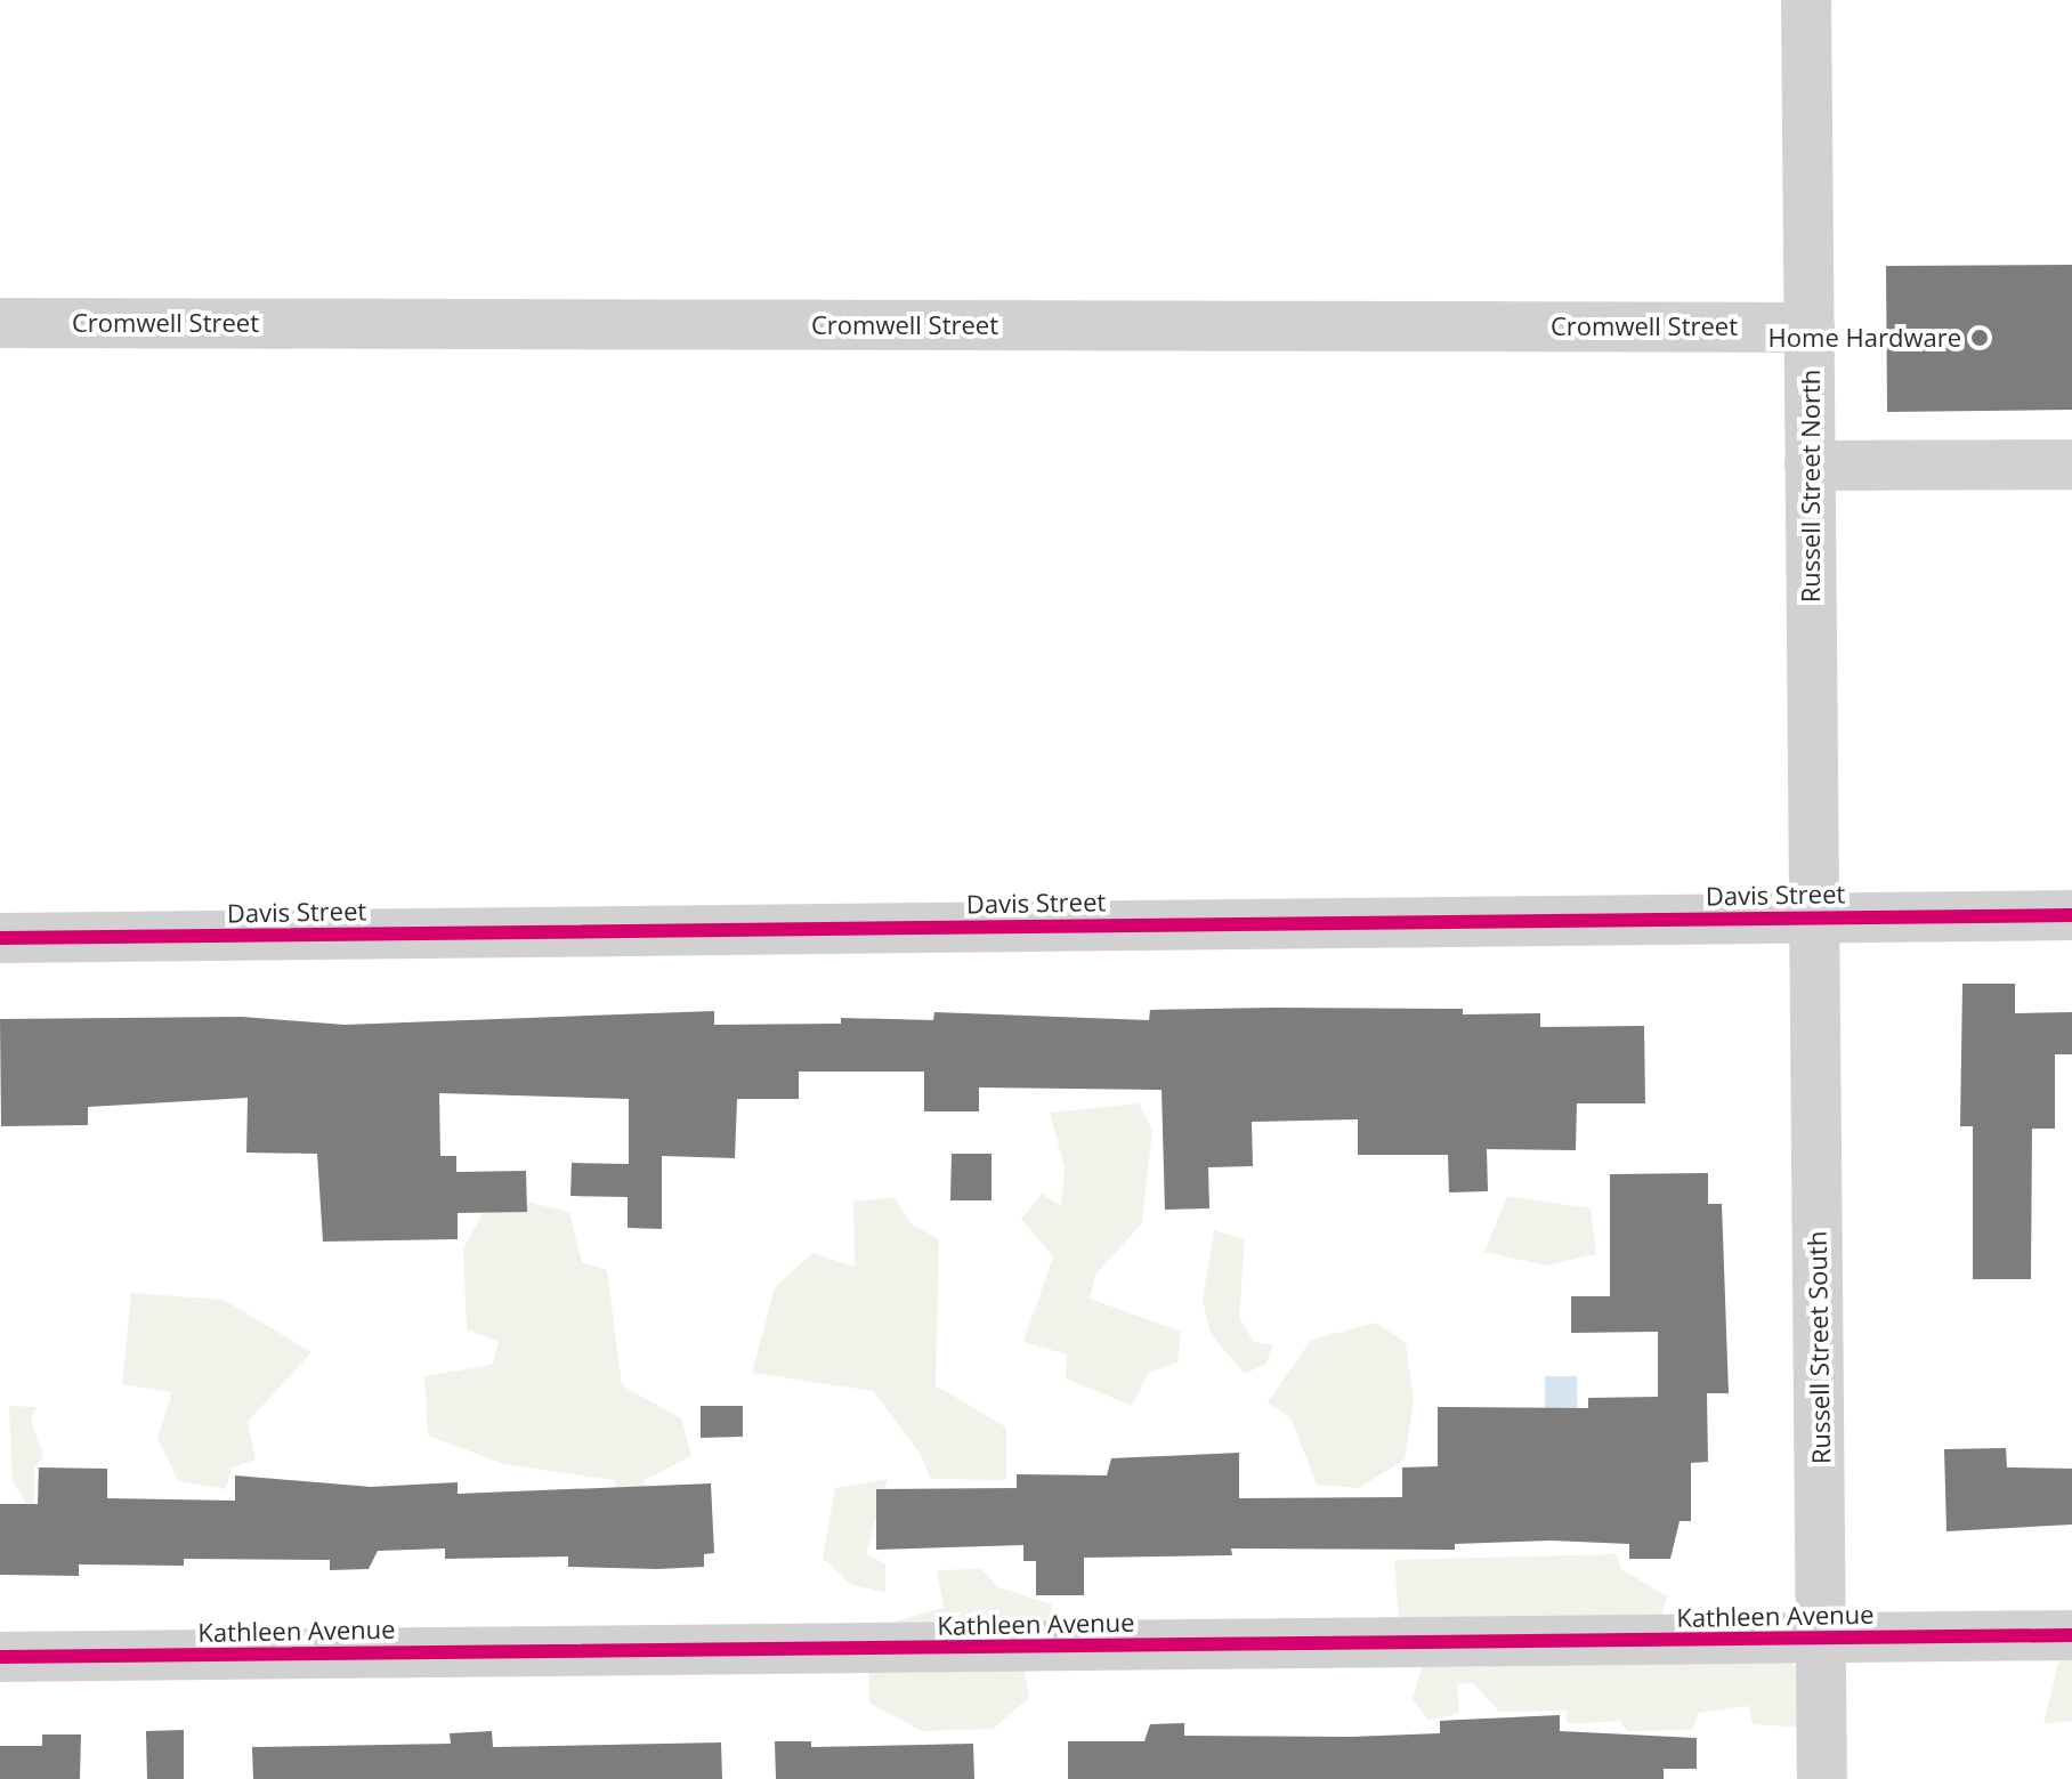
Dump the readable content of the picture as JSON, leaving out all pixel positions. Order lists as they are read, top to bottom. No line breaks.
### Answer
{"streets":{"street":["Cromwell Street","Russell Street North","Davis Street","Russell Street South","Kathleen Avenue"]},"crossings":[["Cromwell Street","Russell Street North"],["Russell Street North","Davis Street"],["Russell Street North","Russell Street South"],["Davis Street","Russell Street South"],["Russell Street South","Kathleen Avenue"]],"places":["Home Hardware"]}
